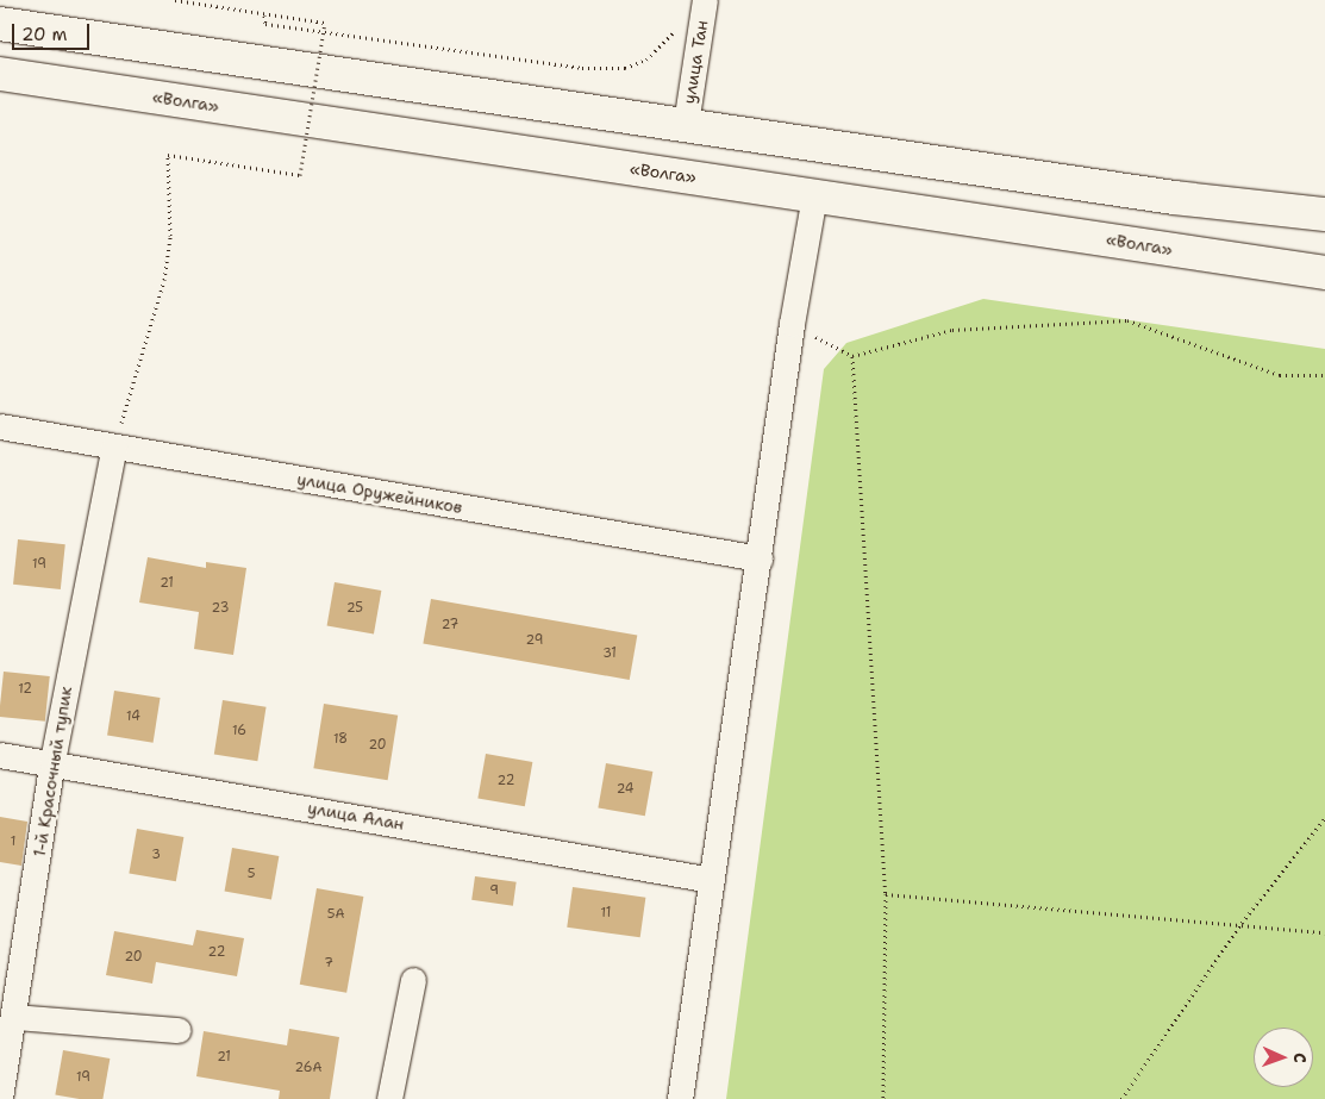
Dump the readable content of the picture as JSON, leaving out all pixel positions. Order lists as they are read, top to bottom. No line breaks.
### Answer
{"streets":{"highway":["«Волга»"],"street":["улица Тан","улица Оружейников","1-й Красочный тупик","улица Алан"]},"crossings":[["улица Оружейников","1-й Красочный тупик"],["1-й Красочный тупик","улица Алан"]],"house_numbers":["19","21","23","25","27","29","31","12","14","16","18","20","22","24","1","3","5","9","11","5А","22","20","7","21","26А","19"],"scale_bar":"20 m","north":"right"}
